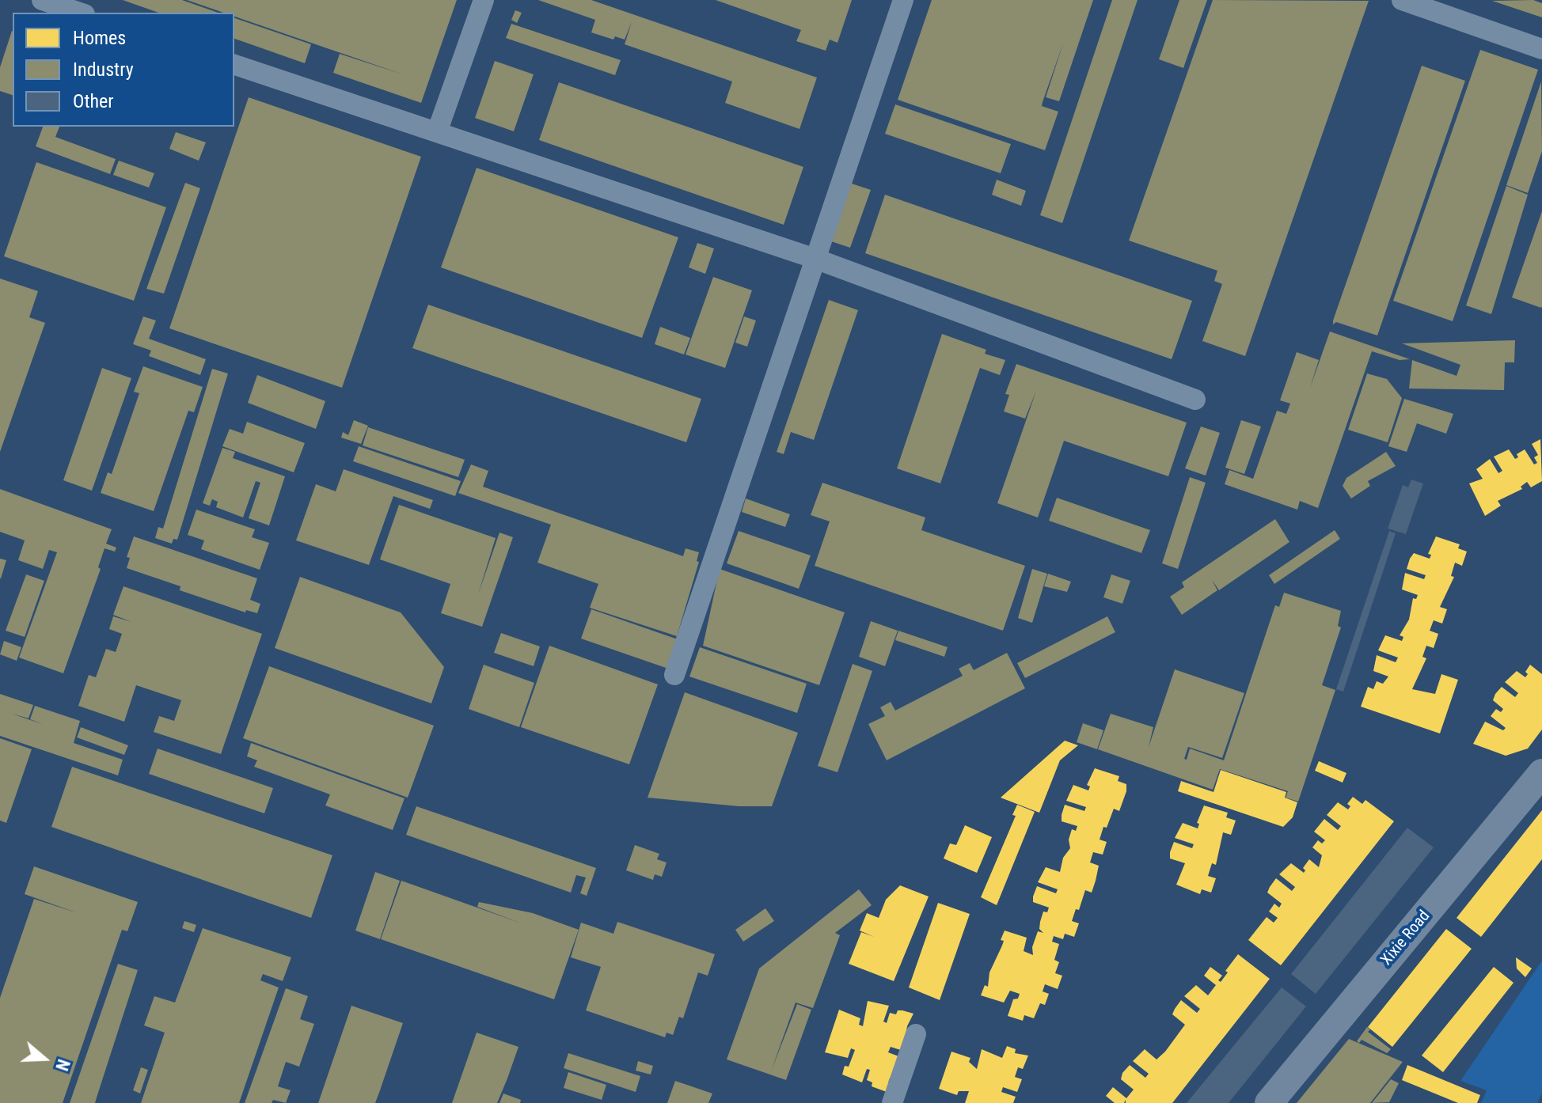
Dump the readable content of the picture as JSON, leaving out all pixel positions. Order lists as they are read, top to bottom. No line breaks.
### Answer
{"streets":{"street":["Xixie Road"]},"legend":["Homes","Industry","Other"],"north":"right"}
